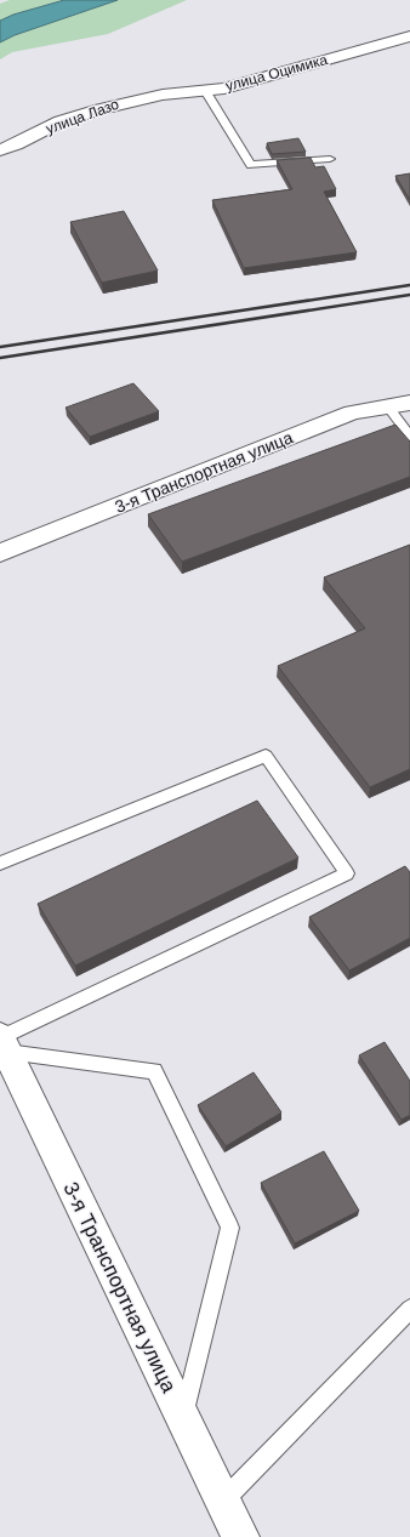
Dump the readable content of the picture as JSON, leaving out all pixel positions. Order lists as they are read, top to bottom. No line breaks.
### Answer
{"streets":{"street":["улица Оцимика","улица Лазо","3-я Транспортная улица"]},"crossings":[["улица Оцимика","улица Лазо"]]}
